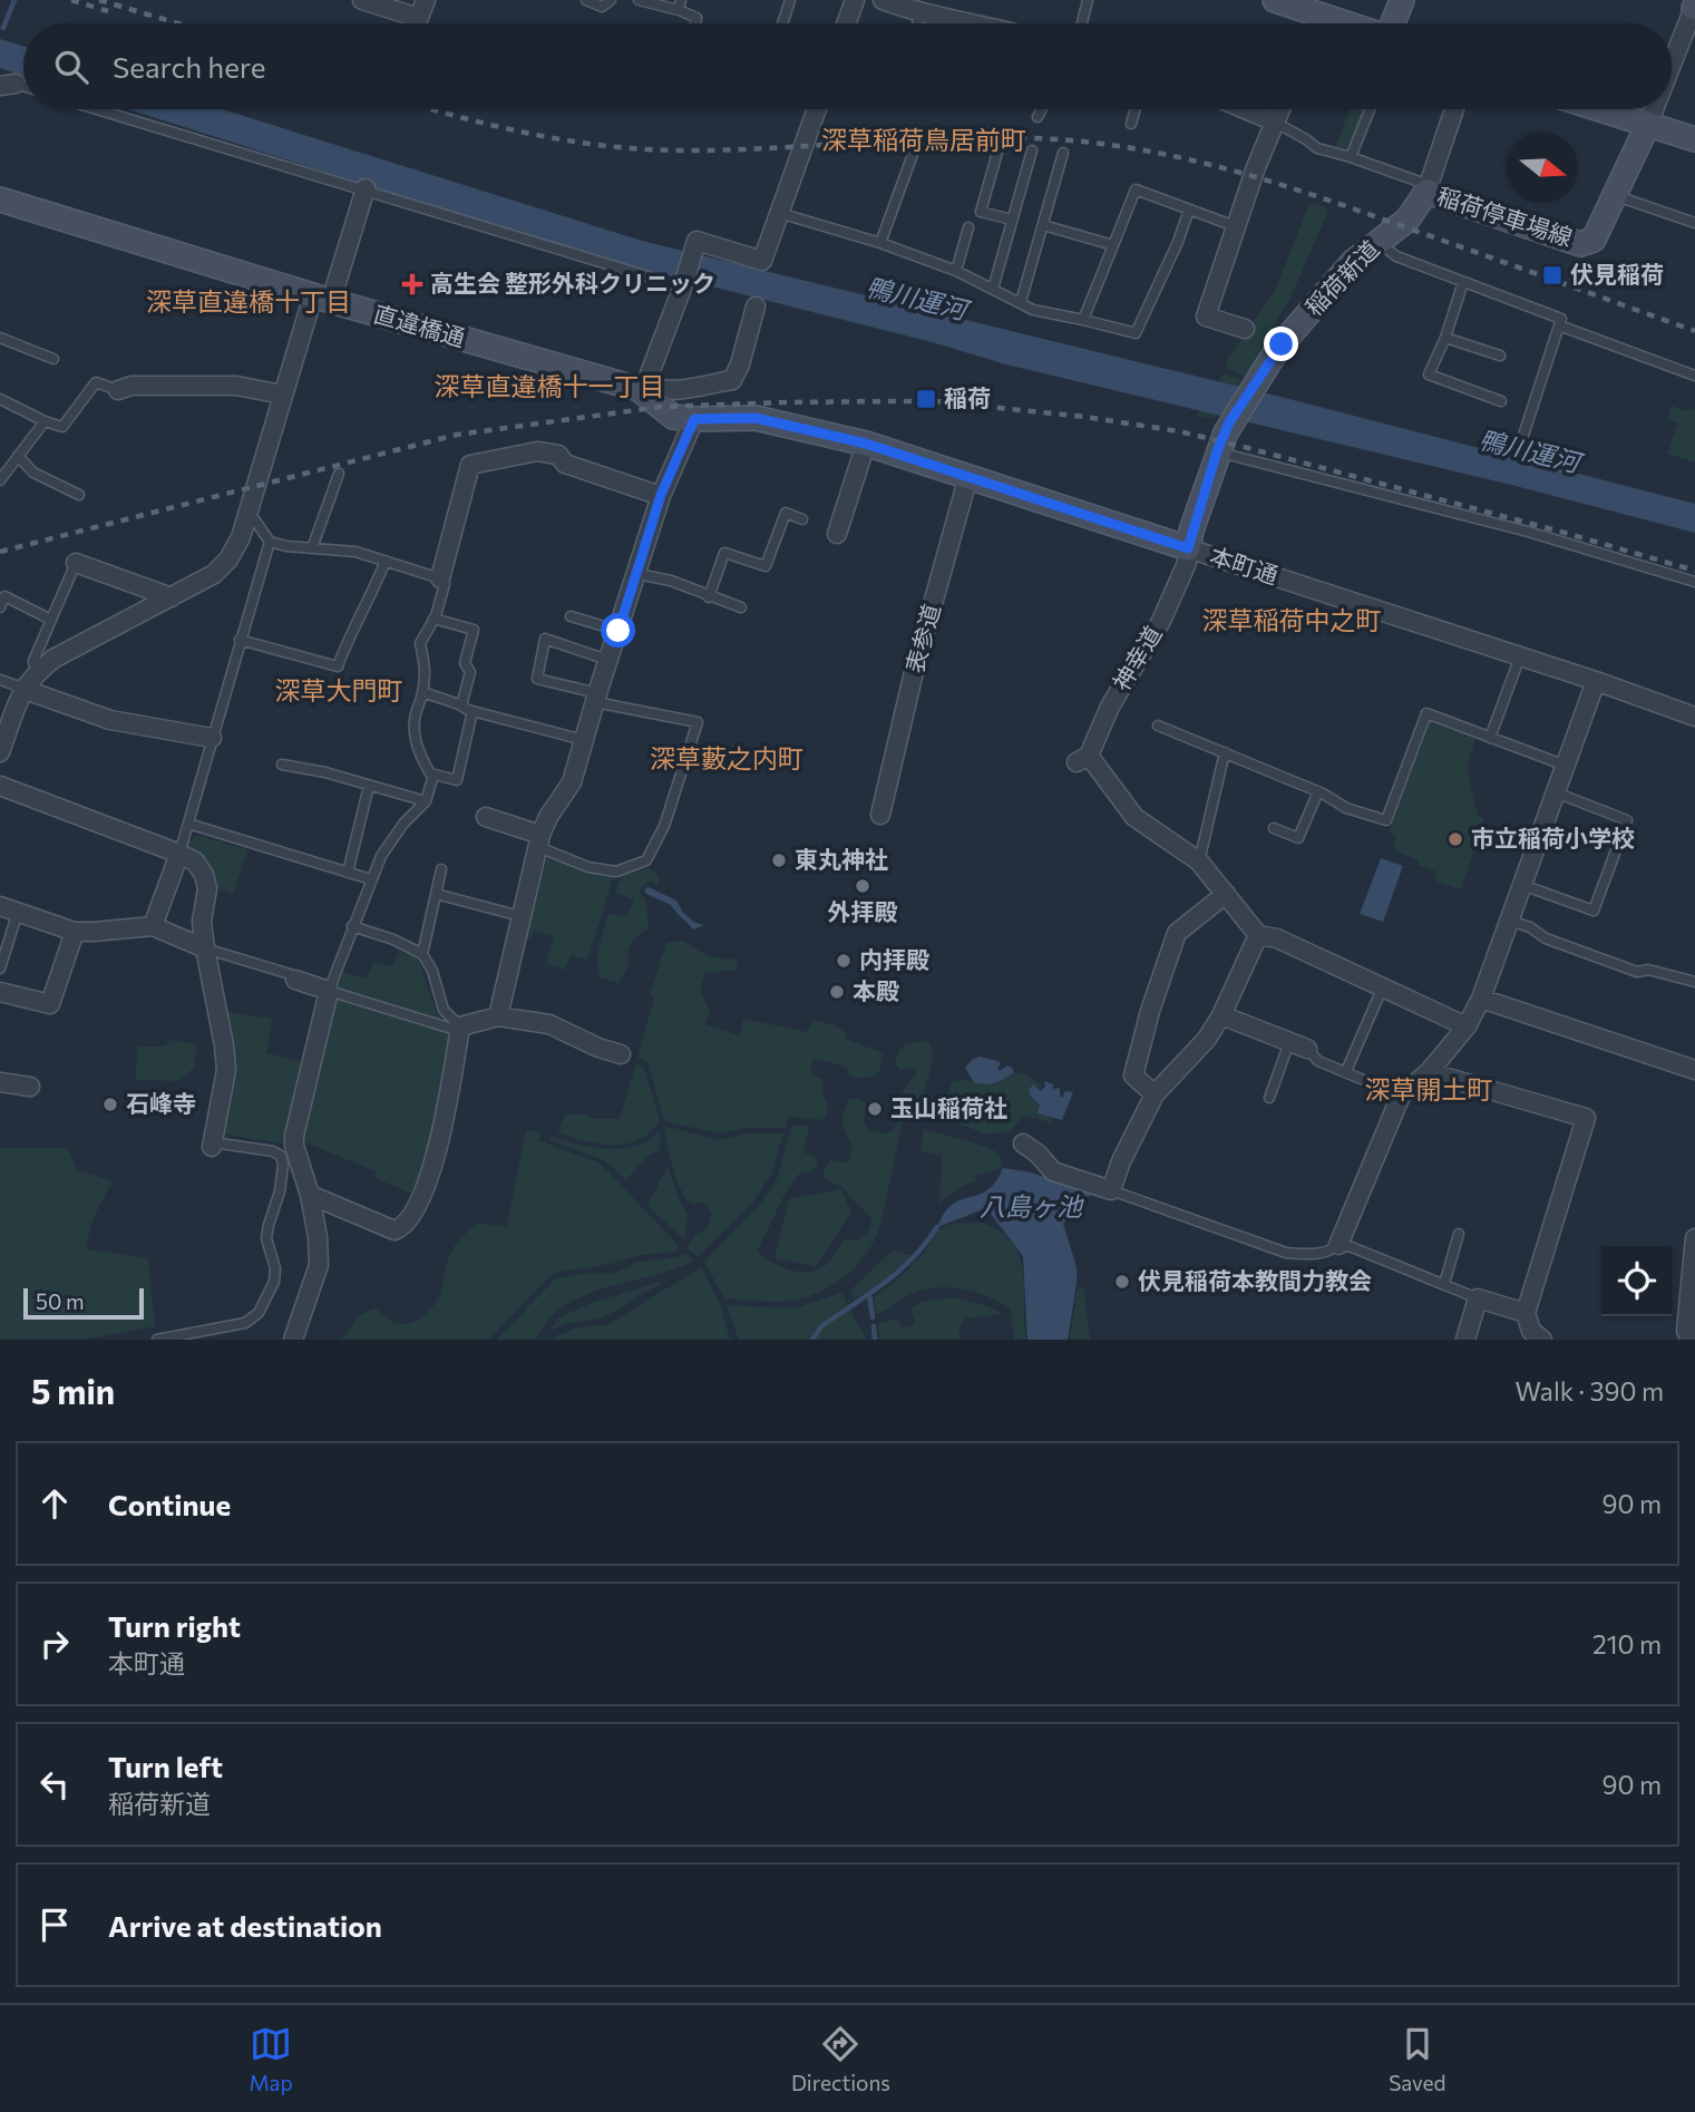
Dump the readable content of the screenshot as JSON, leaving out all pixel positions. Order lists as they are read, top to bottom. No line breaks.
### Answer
{"streets":{"main road":["稲荷停車場線","稲荷新道","直違橋通","本町通"],"street":["表参道","神幸道"]},"crossings":[["稲荷停車場線","稲荷新道"],["稲荷新道","本町通"],["稲荷新道","神幸道"],["直違橋通","本町通"],["本町通","表参道"],["本町通","神幸道"]],"districts":["深草稲荷鳥居前町","深草直違橋十丁目","深草直違橋十一丁目","深草稲荷中之町","深草大門町","深草藪之内町","深草開土町"],"water":["鴨川運河","八島ヶ池"],"places":{"transit":["伏見稲荷","稲荷"],"health":["高生会 整形外科クリニック"],"other":["市立稲荷小学校","東丸神社","外拝殿","内拝殿","本殿","石峰寺","玉山稲荷社","伏見稲荷本教間力教会"]},"scale_bar":"50 m","north":"right","page":{"search":"Search here","scale":"50 m","heading":["5 min","Walk · 390 m"],"list":[["Continue","90 m"],["Turn right","本町通","210 m"],["Turn left","稲荷新道","90 m"],"Arrive at destination"],"nav":["Map","Directions","Saved"]}}
